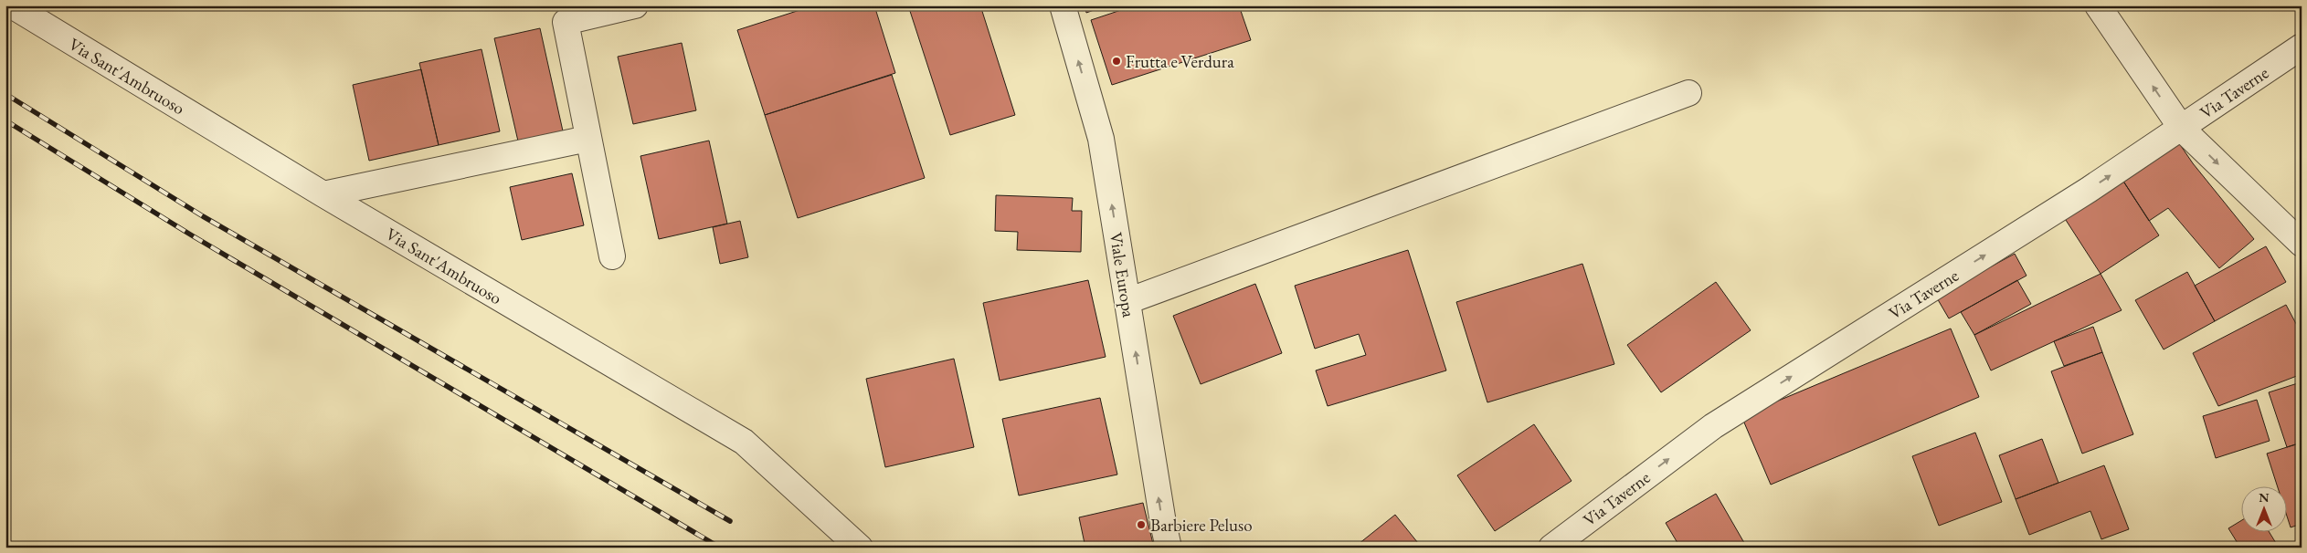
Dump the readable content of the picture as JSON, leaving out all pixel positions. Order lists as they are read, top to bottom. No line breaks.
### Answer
{"streets":{"street":["Via Sant'Ambruoso","Via Taverne","Viale Europa"]},"one_way":["Via Taverne","Viale Europa"],"places":["Frutta e Verdura","Barbiere Peluso"],"north":"top"}
